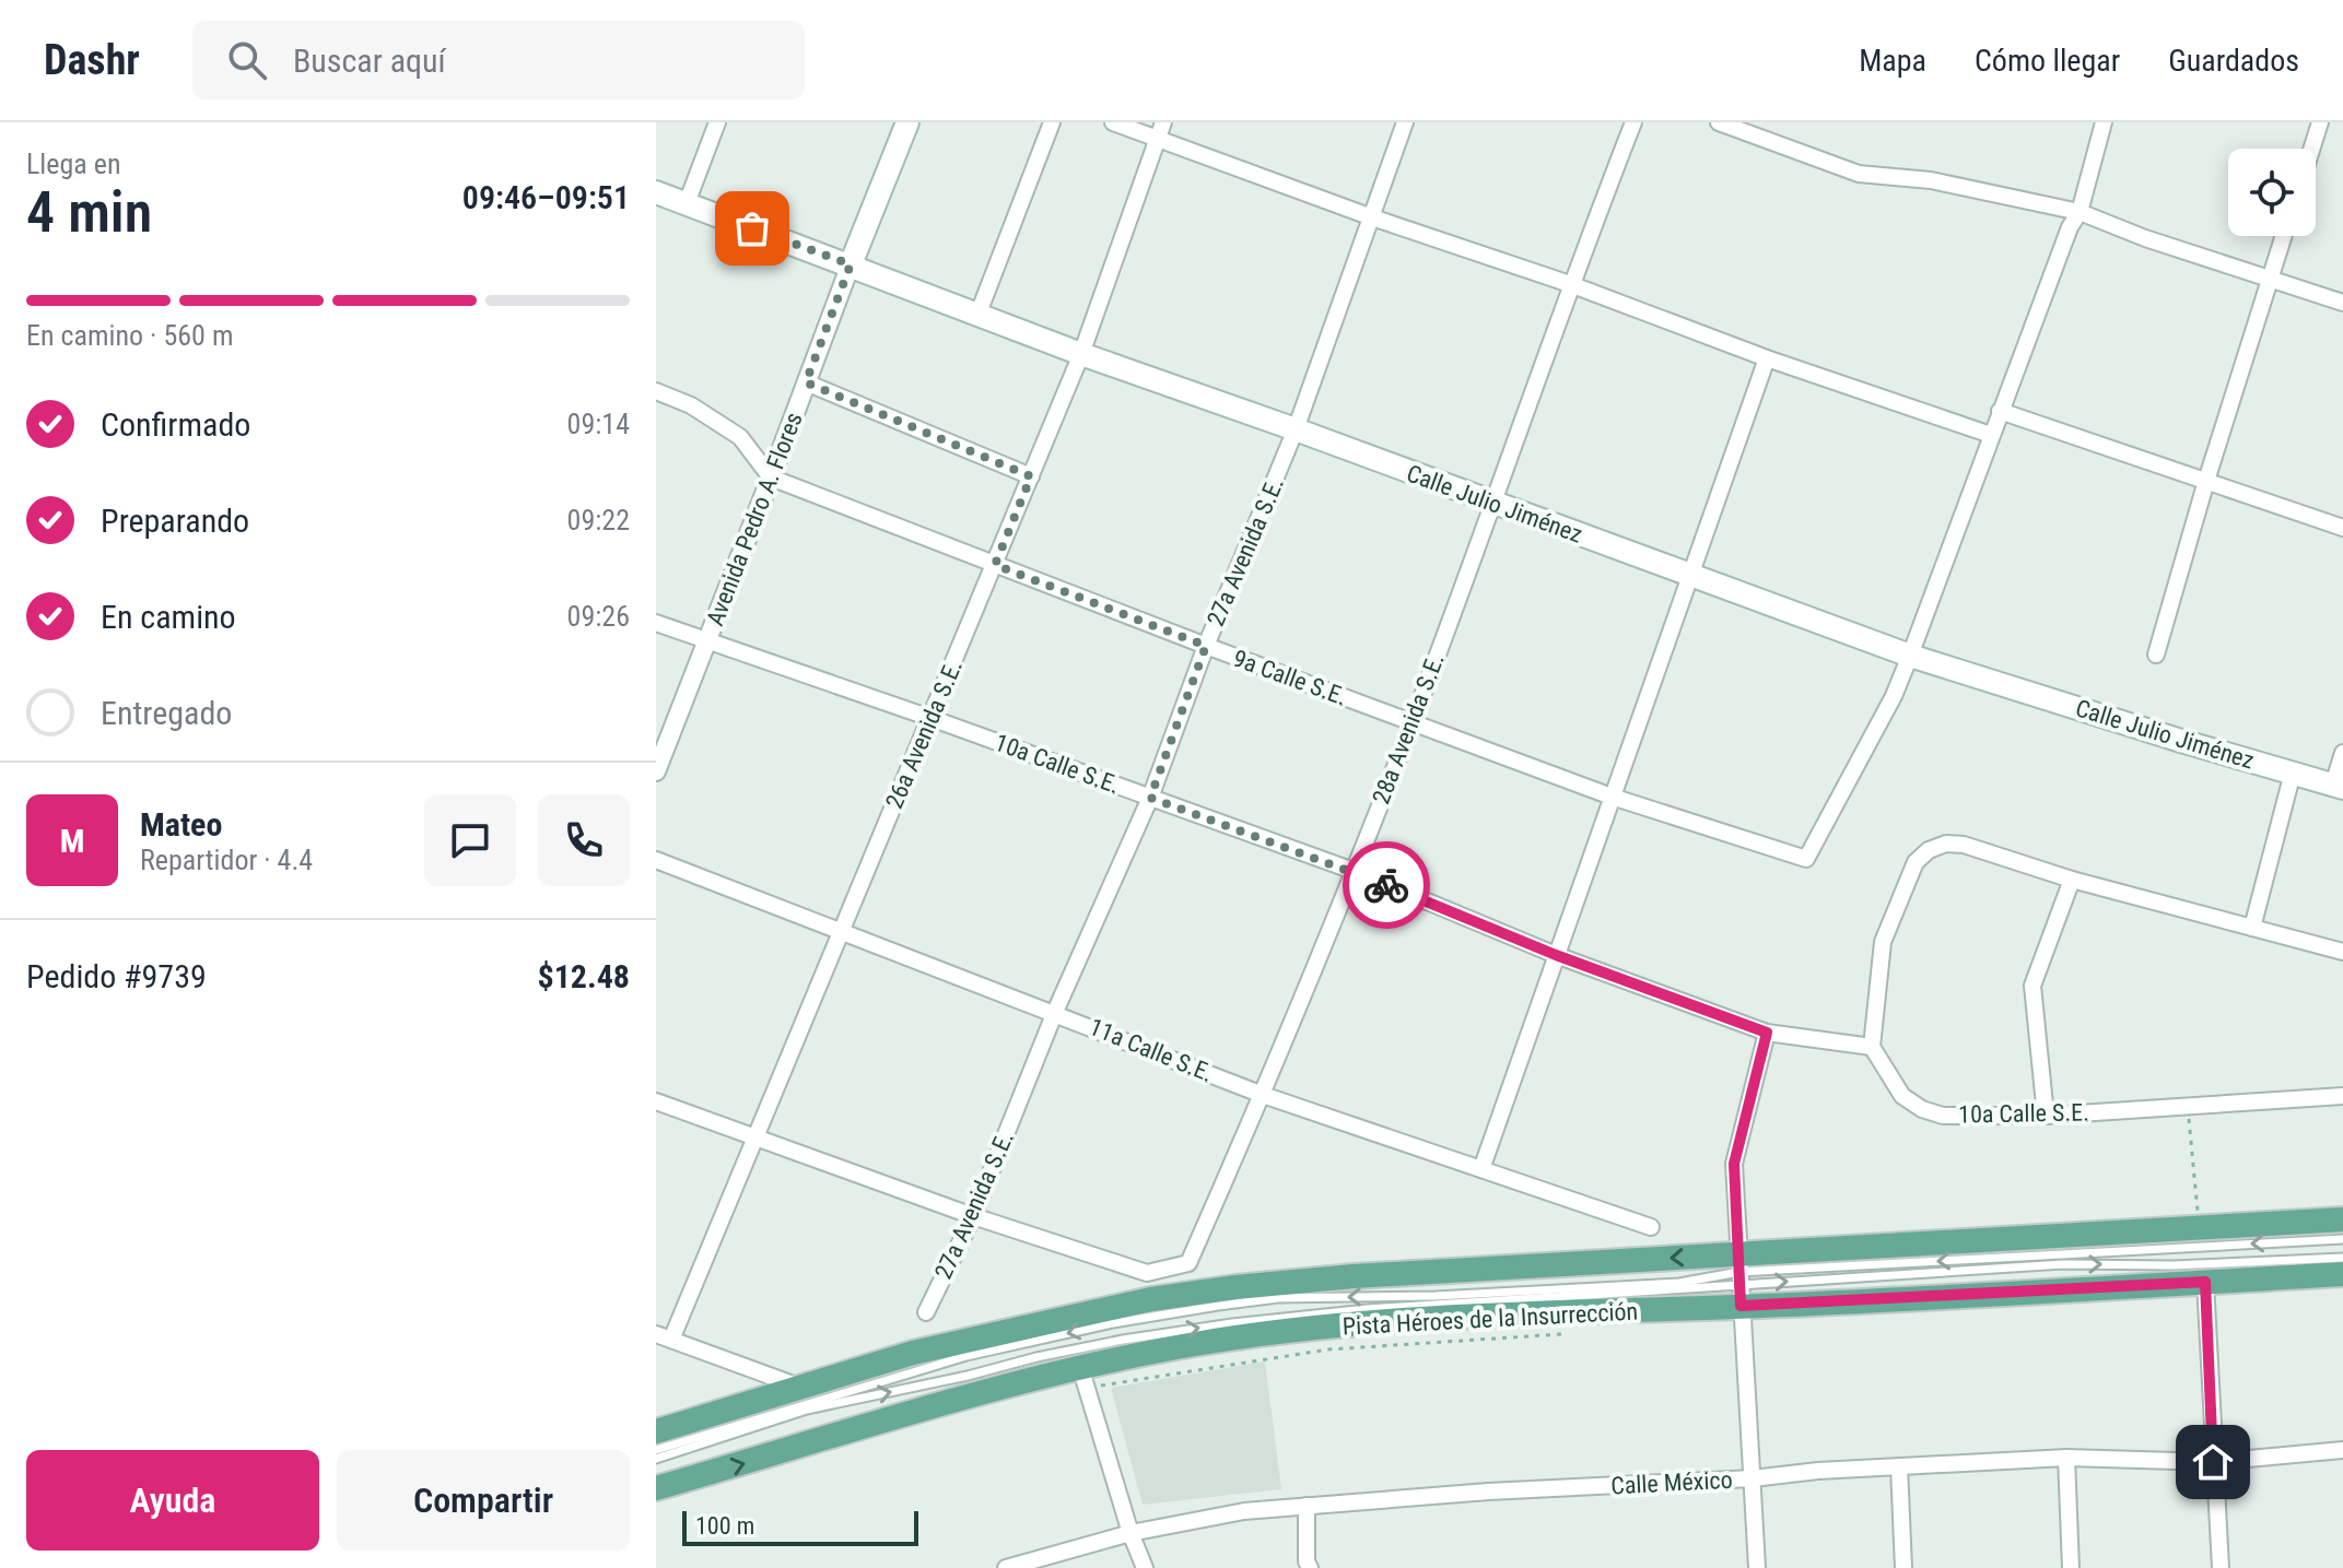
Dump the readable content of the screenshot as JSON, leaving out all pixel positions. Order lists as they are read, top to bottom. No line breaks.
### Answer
{"streets":{"main road":["Calle Julio Jiménez","Pista Héroes de la Insurrección"],"street":["Avenida Pedro A. Flores","27a Avenida S.E.","9a Calle S.E.","28a Avenida S.E.","26a Avenida S.E.","10a Calle S.E.","11a Calle S.E.","Calle México"]},"crossings":[["Calle Julio Jiménez","Avenida Pedro A. Flores"],["Calle Julio Jiménez","27a Avenida S.E."],["Calle Julio Jiménez","9a Calle S.E."],["Calle Julio Jiménez","28a Avenida S.E."],["Calle Julio Jiménez","26a Avenida S.E."],["Avenida Pedro A. Flores","9a Calle S.E."],["Avenida Pedro A. Flores","10a Calle S.E."],["27a Avenida S.E.","9a Calle S.E."],["27a Avenida S.E.","28a Avenida S.E."],["27a Avenida S.E.","10a Calle S.E."],["27a Avenida S.E.","11a Calle S.E."],["9a Calle S.E.","28a Avenida S.E."],["9a Calle S.E.","26a Avenida S.E."],["28a Avenida S.E.","10a Calle S.E."],["28a Avenida S.E.","11a Calle S.E."],["26a Avenida S.E.","10a Calle S.E."],["26a Avenida S.E.","11a Calle S.E."]],"scale_bar":"100 m","page":{"header":"Dashr","search":"Buscar aquí","nav":["Mapa","Cómo llegar","Guardados"],"heading":["4 min","Llega en","09:46–09:51"],"panel":["Mateo","Repartidor · 4.4","Pedido #9739","$12.48"],"bar":"En camino · 560 m","list":[["Confirmado","09:14"],["Preparando","09:22"],["En camino","09:26"],"Entregado"],"round":"M","buttons":["Ayuda","Compartir"],"scale":"100 m"}}
